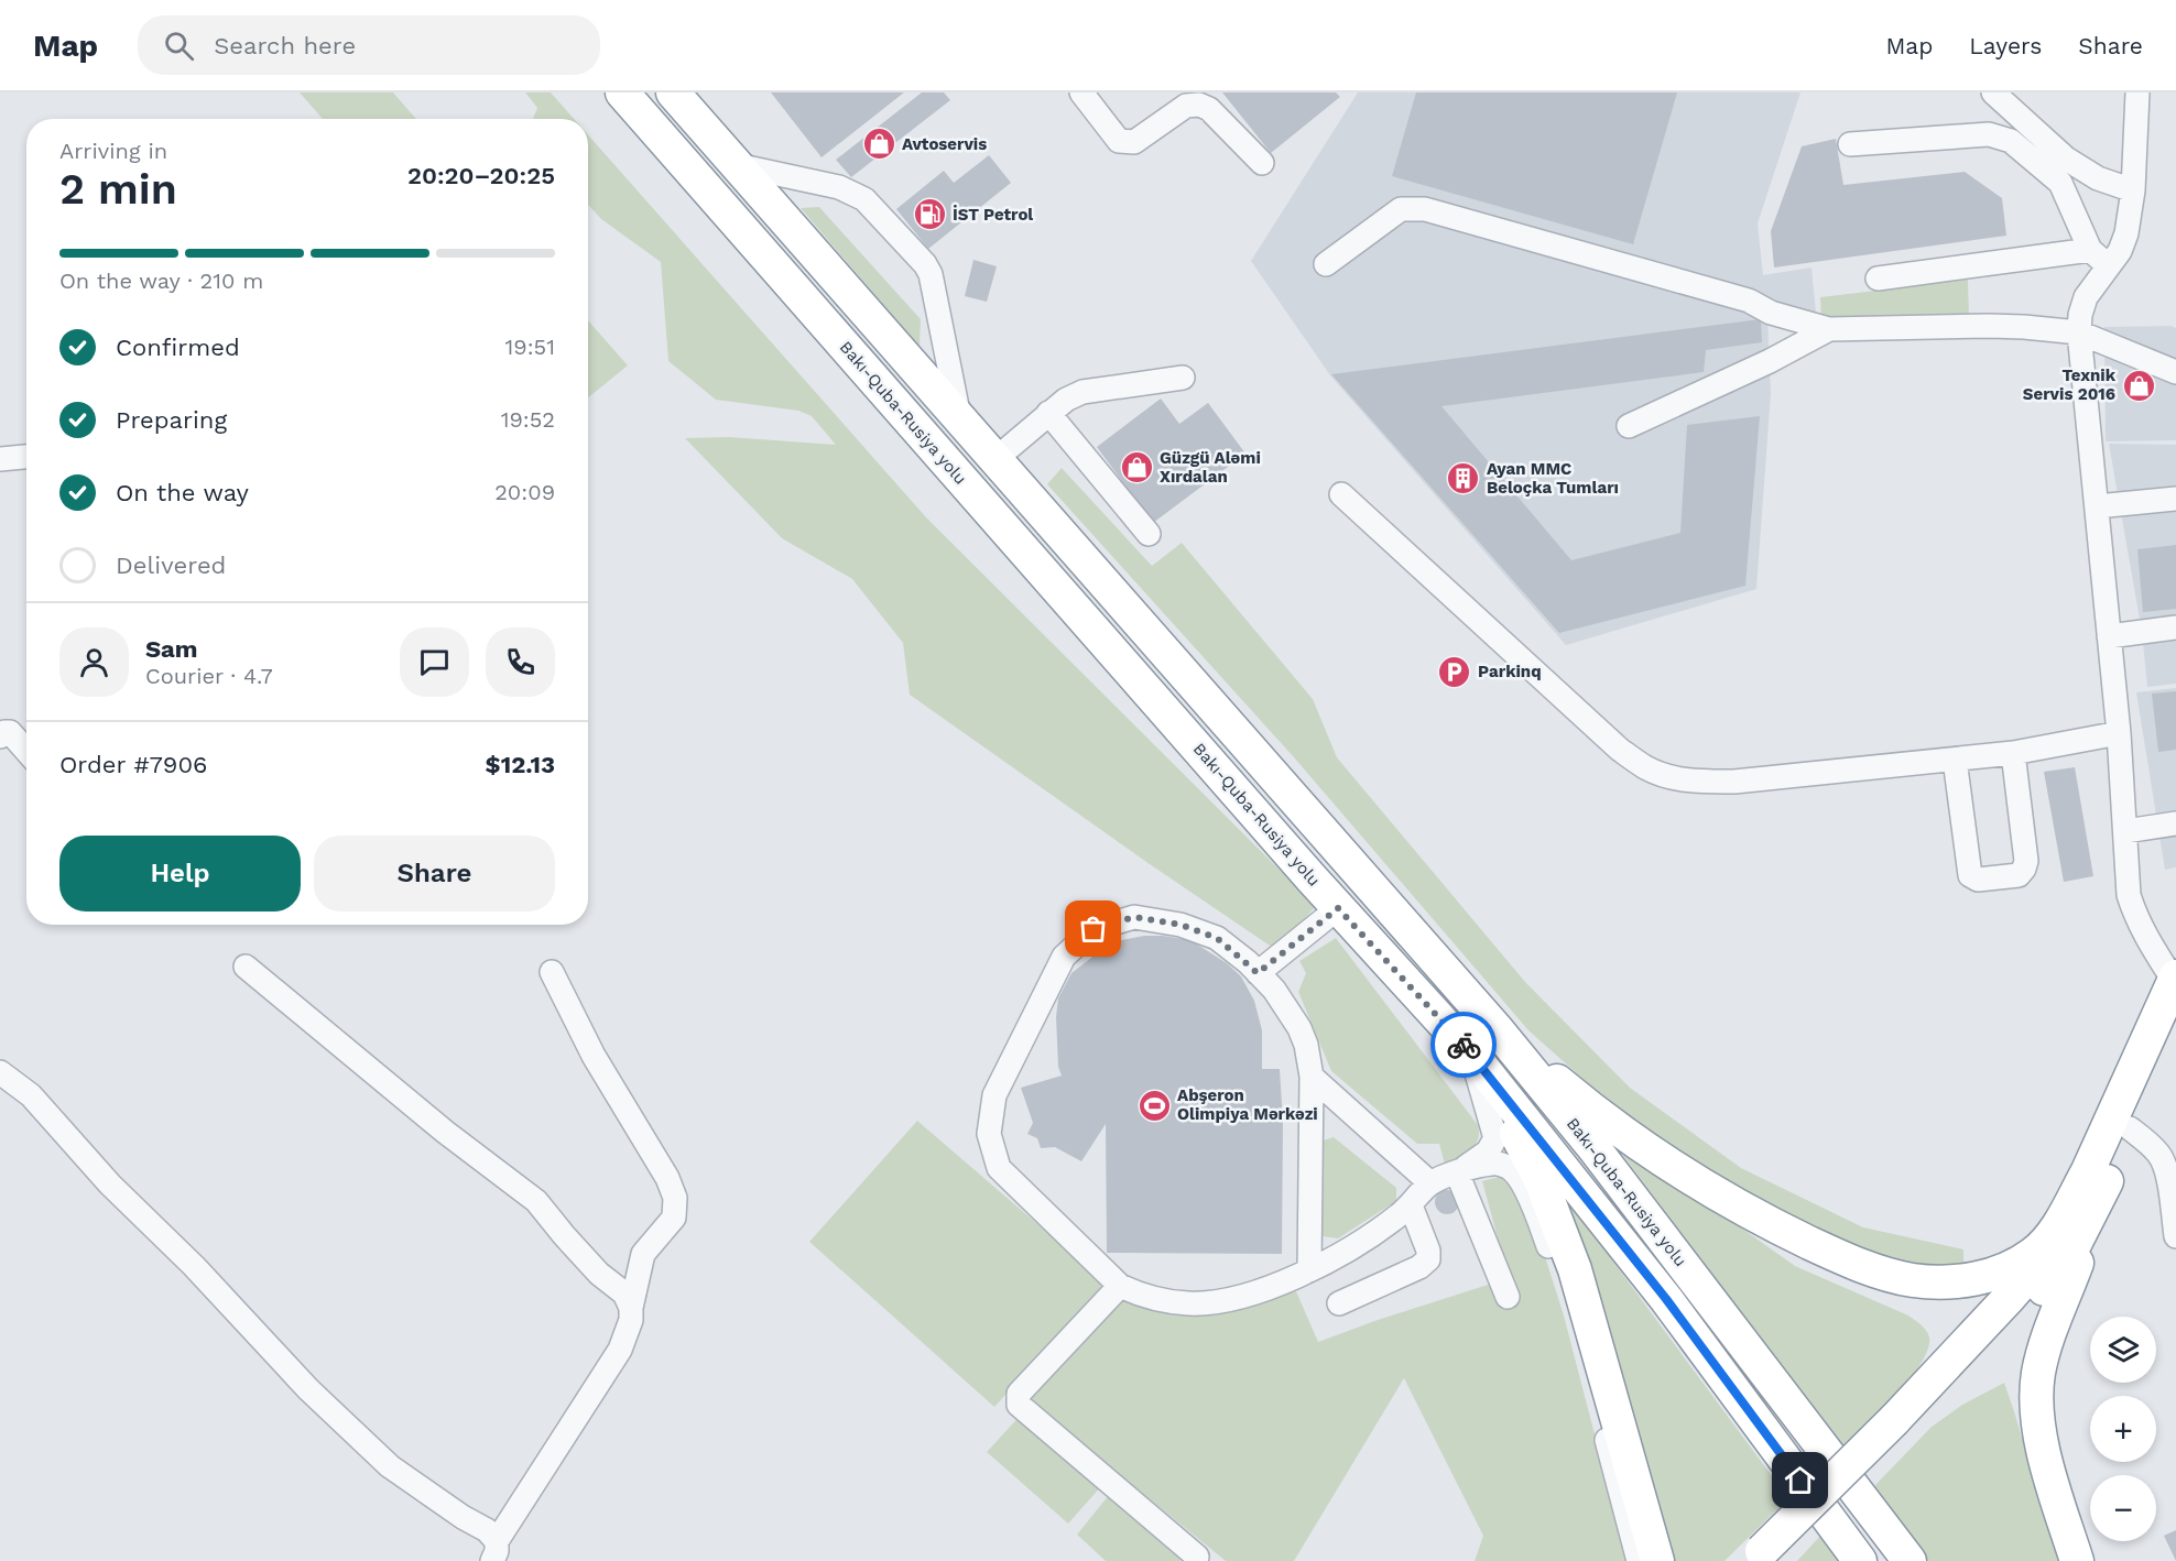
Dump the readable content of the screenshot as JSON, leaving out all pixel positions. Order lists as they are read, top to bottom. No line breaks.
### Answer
{"streets":{"highway":["Bakı-Quba-Rusiya yolu"]},"places":{"shop":["Avtoservis","Texnik Servis 2016","Güzgü Aləmi Xırdalan"],"fuel station":["İST Petrol"],"building":["Ayan MMC Beloçka Tumları"],"parking":["Parkinq"],"sports":["Abşeron Olimpiya Mərkəzi"]},"page":{"header":"Map","search":"Search here","nav":["Map","Layers","Share"],"heading":["2 min","Arriving in","20:20–20:25"],"panel":["Sam","Courier · 4.7","Order #7906","$12.13"],"bar":"On the way · 210 m","list":[["Confirmed","19:51"],["Preparing","19:52"],["On the way","20:09"],"Delivered"],"buttons":["Help","Share"],"map_buttons":["+","−"]}}
